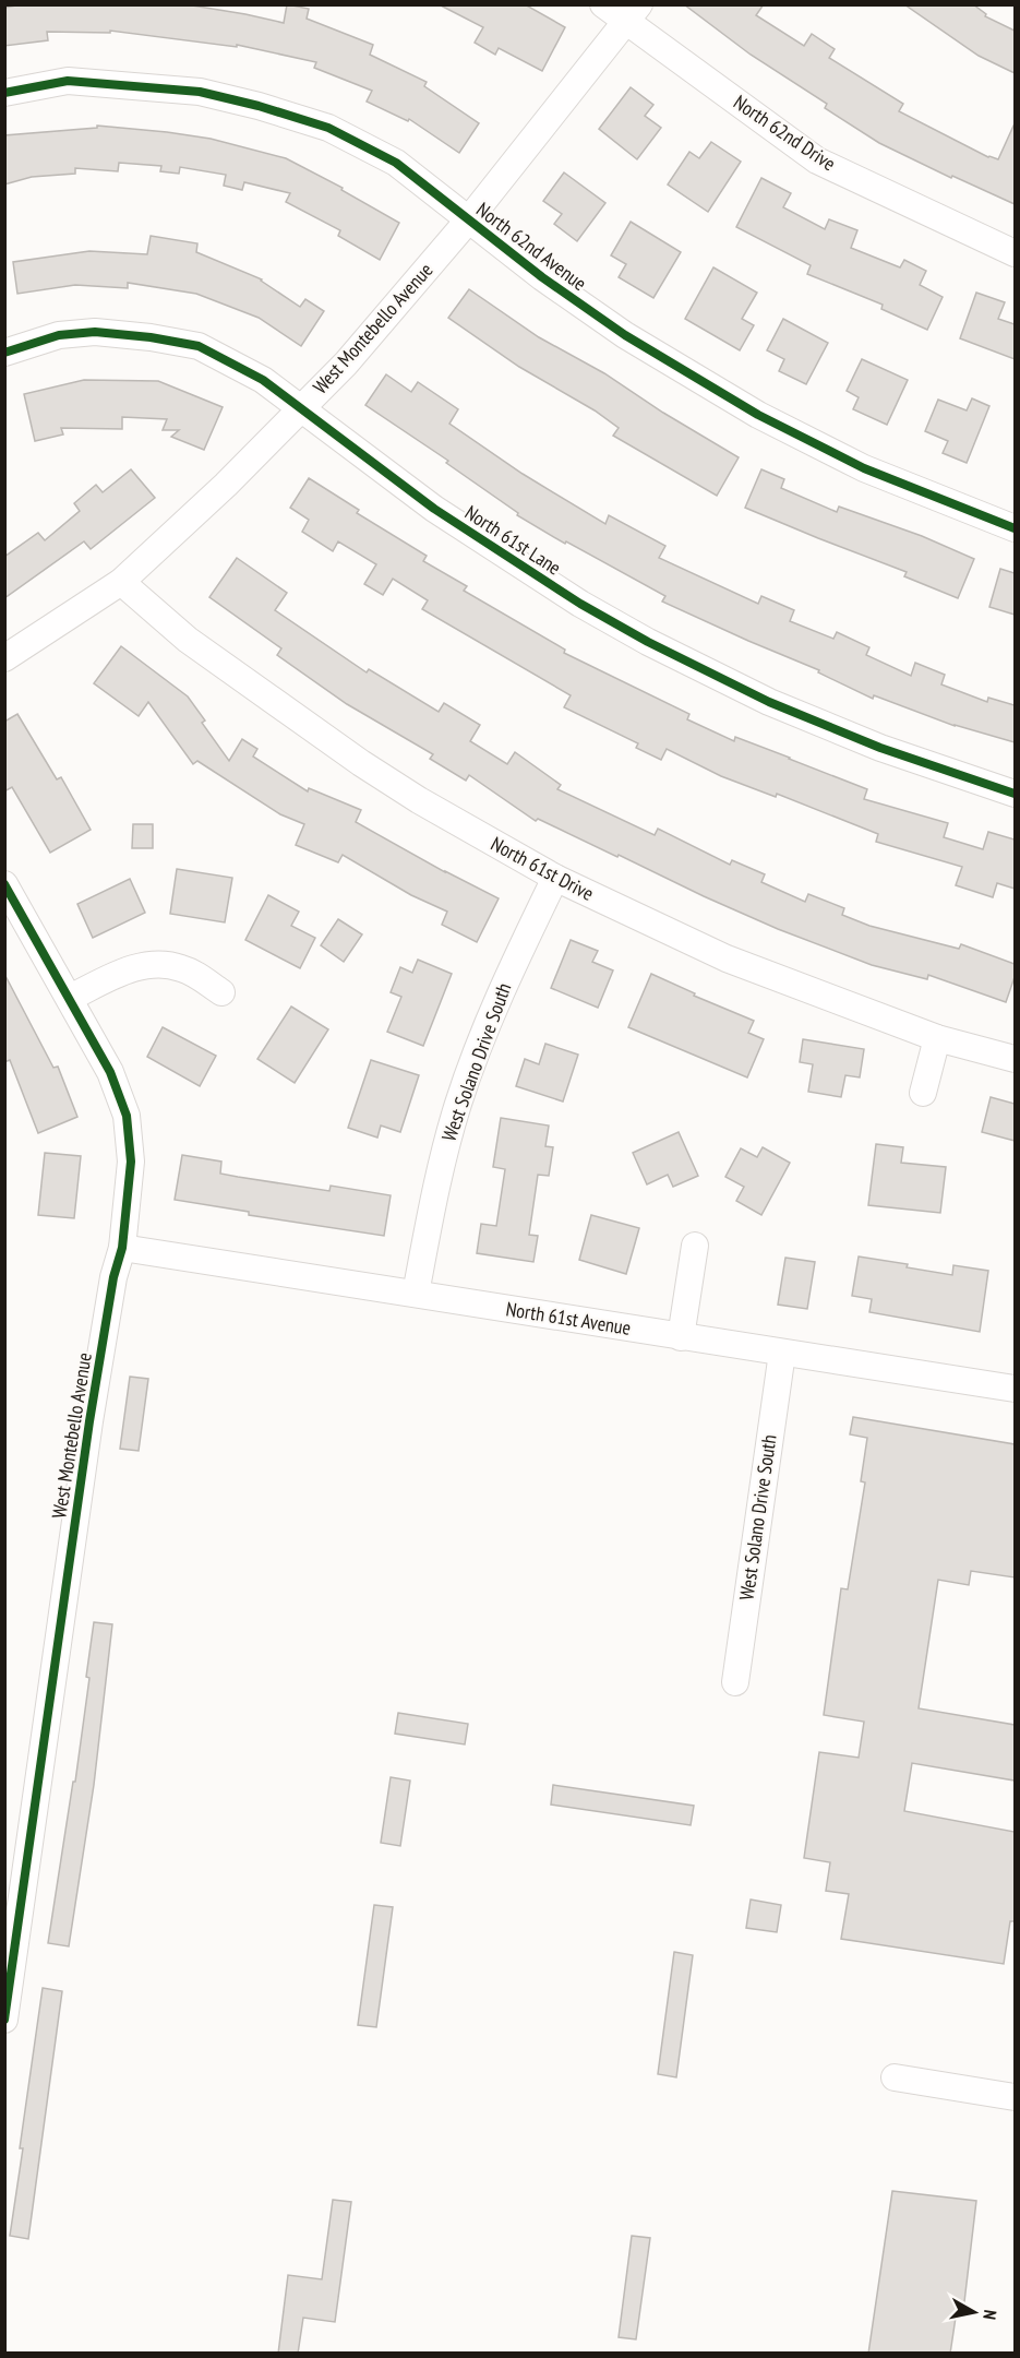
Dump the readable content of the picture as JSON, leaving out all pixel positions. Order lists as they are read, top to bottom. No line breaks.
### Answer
{"streets":{"street":["North 62nd Drive","North 62nd Avenue","West Montebello Avenue","North 61st Lane","North 61st Drive","West Solano Drive South","North 61st Avenue"]},"crossings":[["North 62nd Drive","West Montebello Avenue"],["North 62nd Avenue","West Montebello Avenue"],["West Montebello Avenue","North 61st Lane"],["West Montebello Avenue","North 61st Drive"],["West Montebello Avenue","North 61st Avenue"],["North 61st Drive","West Solano Drive South"],["West Solano Drive South","North 61st Avenue"]],"north":"right"}
